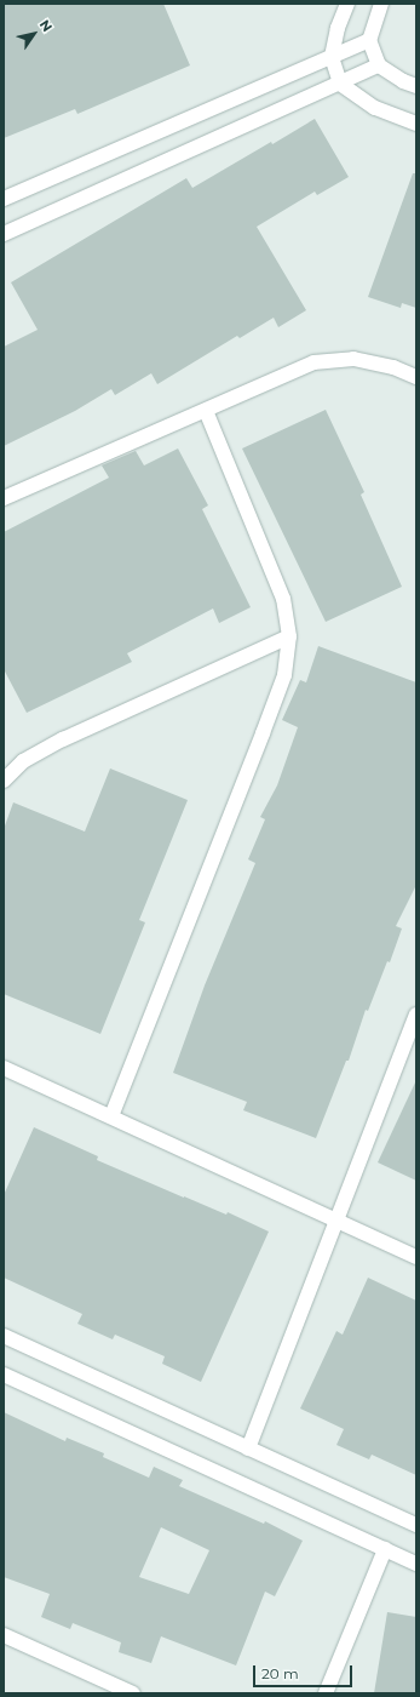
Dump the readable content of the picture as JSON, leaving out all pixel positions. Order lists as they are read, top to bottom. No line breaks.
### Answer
{"scale_bar":"20 m","north":"top right"}
